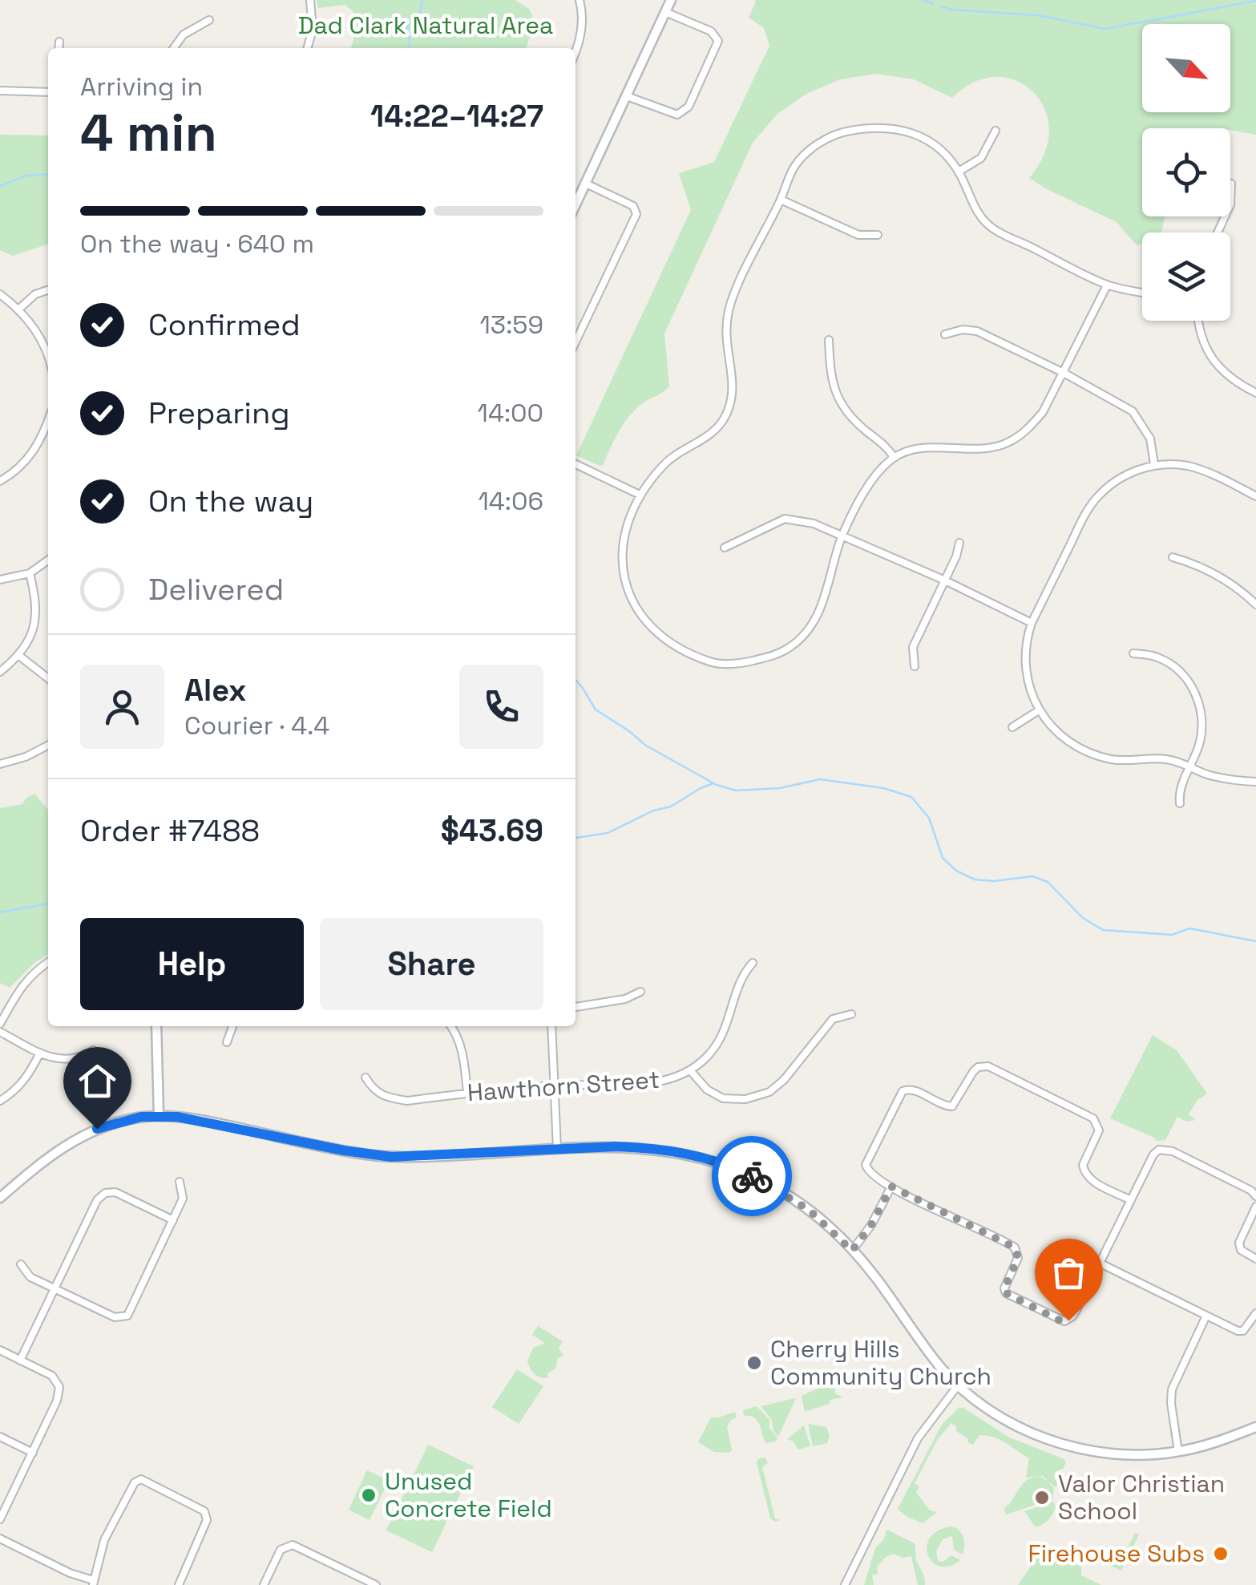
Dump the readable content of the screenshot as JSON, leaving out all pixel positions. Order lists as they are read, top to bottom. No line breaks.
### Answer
{"streets":{"street":["Hawthorn Street"]},"parks":["Dad Clark Natural Area"],"places":["Cherry Hills Community Church","Unused Concrete Field","Valor Christian School","Firehouse Subs"],"north":"bottom right","page":{"heading":["4 min","Arriving in","14:22–14:27"],"panel":["Alex","Courier · 4.4","Order #7488","$43.69"],"bar":"On the way · 640 m","list":[["Confirmed","13:59"],["Preparing","14:00"],["On the way","14:06"],"Delivered"],"buttons":["Help","Share"]}}
